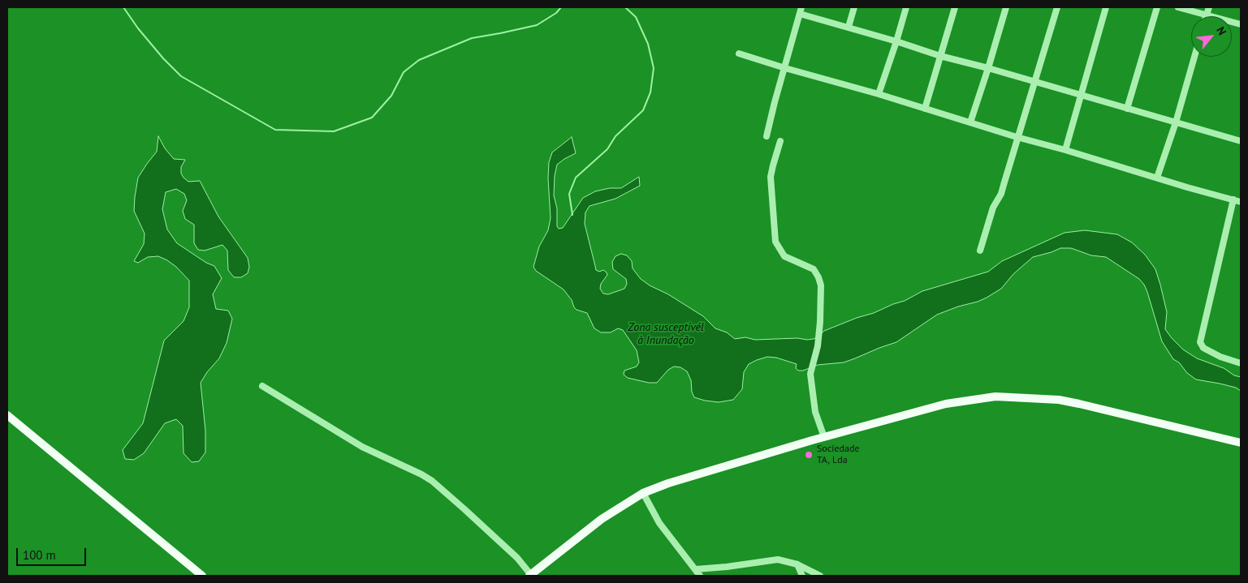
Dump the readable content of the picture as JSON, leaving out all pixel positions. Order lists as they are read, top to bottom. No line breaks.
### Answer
{"water":["Zona susceptivél à Inundação"],"places":["Sociedade TA, Lda"],"scale_bar":"100 m","north":"top right"}
